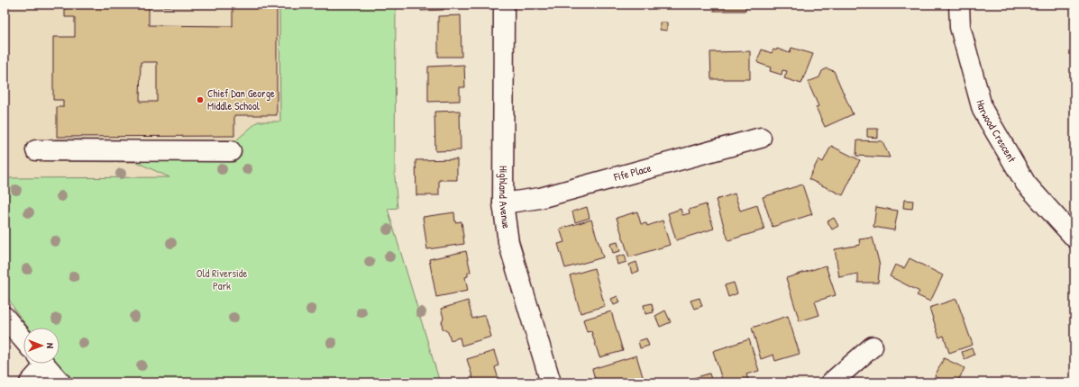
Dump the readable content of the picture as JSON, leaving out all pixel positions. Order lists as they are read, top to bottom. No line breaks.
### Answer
{"streets":{"street":["Harwood Crescent","Fife Place","Highland Avenue"]},"crossings":[["Fife Place","Highland Avenue"]],"parks":["Old Riverside Park"],"places":["Chief Dan George Middle School"],"north":"right"}
